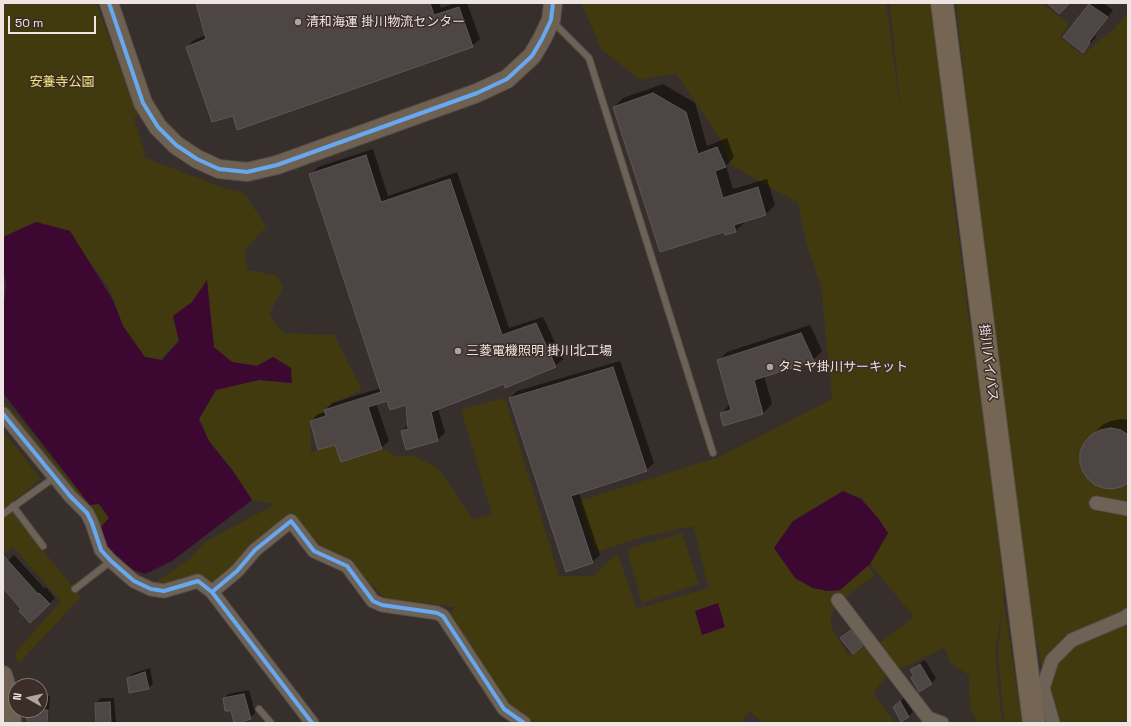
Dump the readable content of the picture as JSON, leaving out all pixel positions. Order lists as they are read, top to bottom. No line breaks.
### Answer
{"streets":{"highway":["掛川バイパス"]},"parks":["安養寺公園"],"places":["清和海運 掛川物流センター","三菱電機照明 掛川北工場","タミヤ掛川サーキット"],"scale_bar":"50 m","north":"left"}
